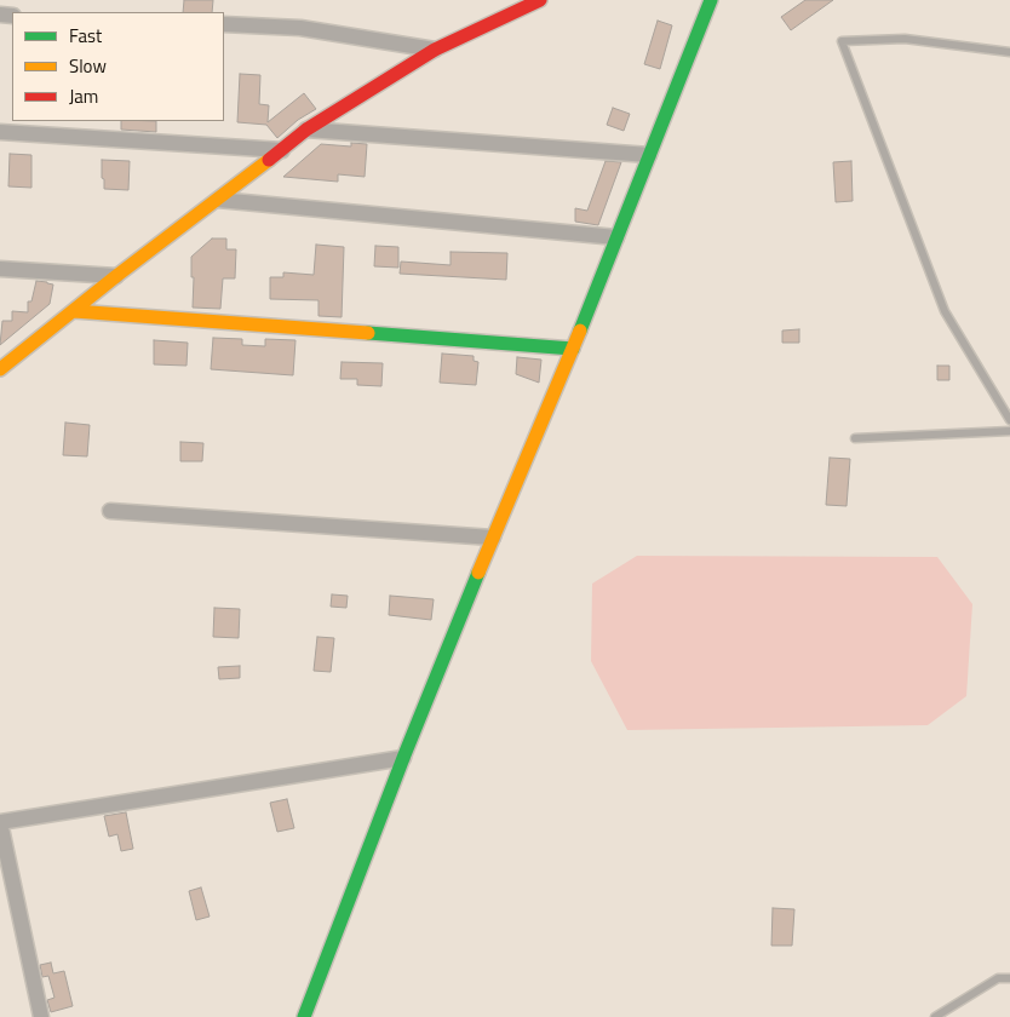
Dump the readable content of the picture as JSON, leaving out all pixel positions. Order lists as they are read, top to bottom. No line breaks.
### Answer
{"legend":["Fast","Slow","Jam"]}
